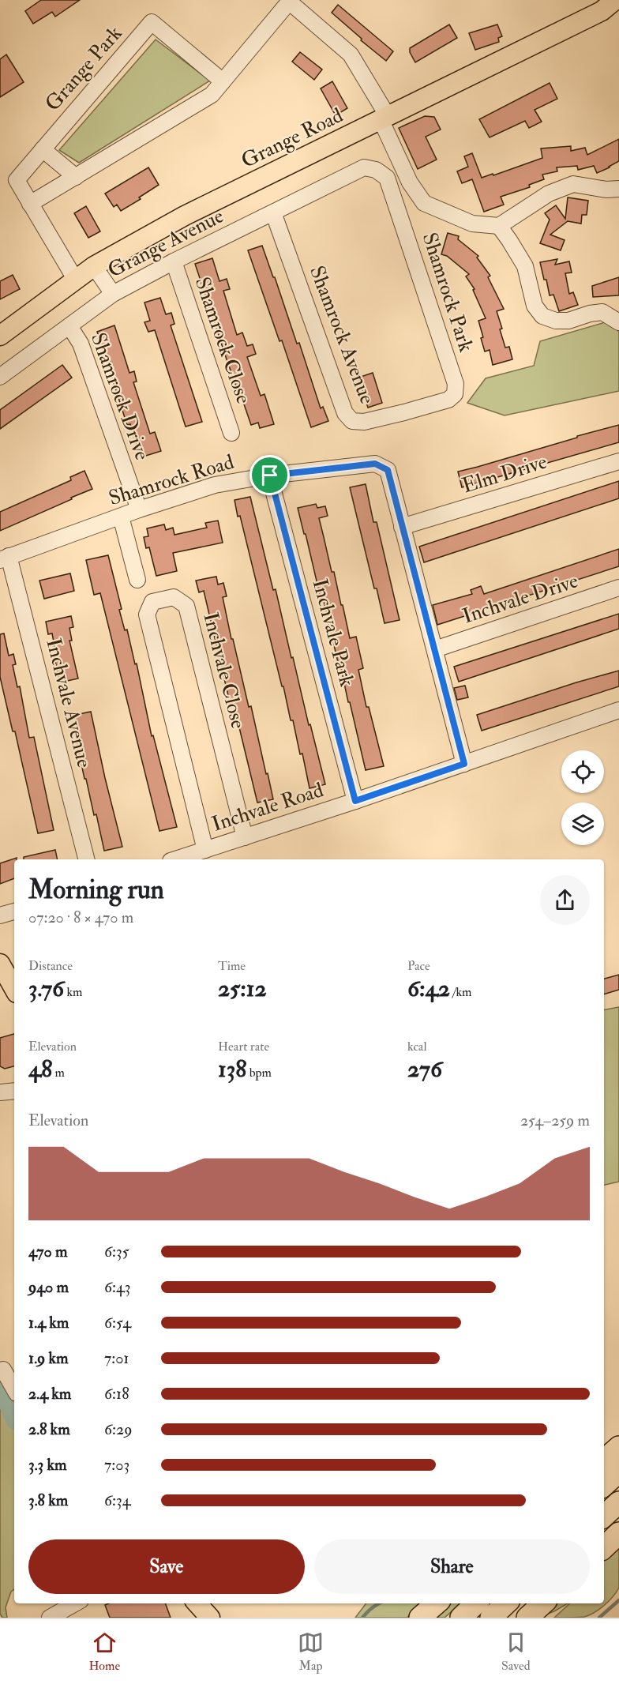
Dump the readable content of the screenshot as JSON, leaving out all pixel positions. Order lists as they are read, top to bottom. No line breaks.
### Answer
{"streets":{"main road":["Grange Road"],"street":["Grange Park","Grange Avenue","Shamrock Park","Shamrock Avenue","Shamrock Close","Shamrock Drive","Elm Drive","Shamrock Road","Inchvale Drive","Inchvale Park","Inchvale Close","Inchvale Avenue","Inchvale Road"]},"crossings":[["Grange Park","Grange Road"],["Grange Avenue","Shamrock Park"],["Grange Avenue","Shamrock Avenue"],["Grange Avenue","Shamrock Close"],["Grange Avenue","Shamrock Drive"],["Shamrock Park","Shamrock Avenue"],["Shamrock Drive","Shamrock Road"],["Elm Drive","Shamrock Road"],["Shamrock Road","Inchvale Park"],["Shamrock Road","Inchvale Avenue"],["Inchvale Park","Inchvale Road"],["Inchvale Close","Inchvale Road"]],"page":{"heading":["Morning run","07:20 · 8 × 470 m"],"stats":[["Distance","3.76 km"],["Time","25:12"],["Pace","6:42 /km"],["Elevation","48 m"],["Heart rate","138 bpm"],["kcal","276"]],"chart":["Elevation","254–259 m"],"list":[{"name":"470 m","note":"6:35"},{"name":"940 m","note":"6:43"},{"name":"1.4 km","note":"6:54"},{"name":"1.9 km","note":"7:01"},{"name":"2.4 km","note":"6:18"},{"name":"2.8 km","note":"6:29"},{"name":"3.3 km","note":"7:03"},{"name":"3.8 km","note":"6:34"}],"buttons":["Save","Share"],"tabs":["Home","Map","Saved"]}}
